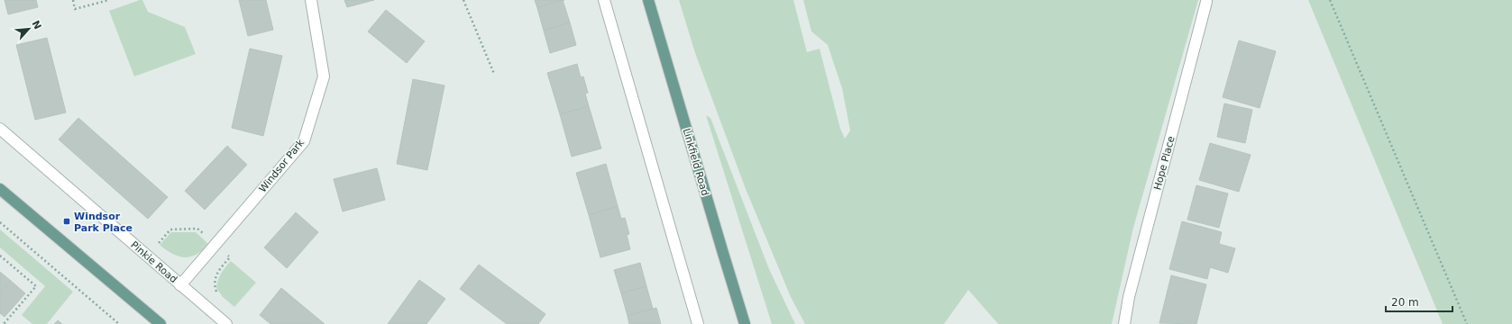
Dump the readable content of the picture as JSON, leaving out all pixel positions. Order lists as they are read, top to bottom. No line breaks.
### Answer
{"streets":{"main road":["Linkfield Road"],"street":["Hope Place","Windsor Park","Pinkie Road"]},"crossings":[["Windsor Park","Pinkie Road"]],"places":{"transit":["Windsor Park Place"]},"scale_bar":"20 m","north":"top right"}
